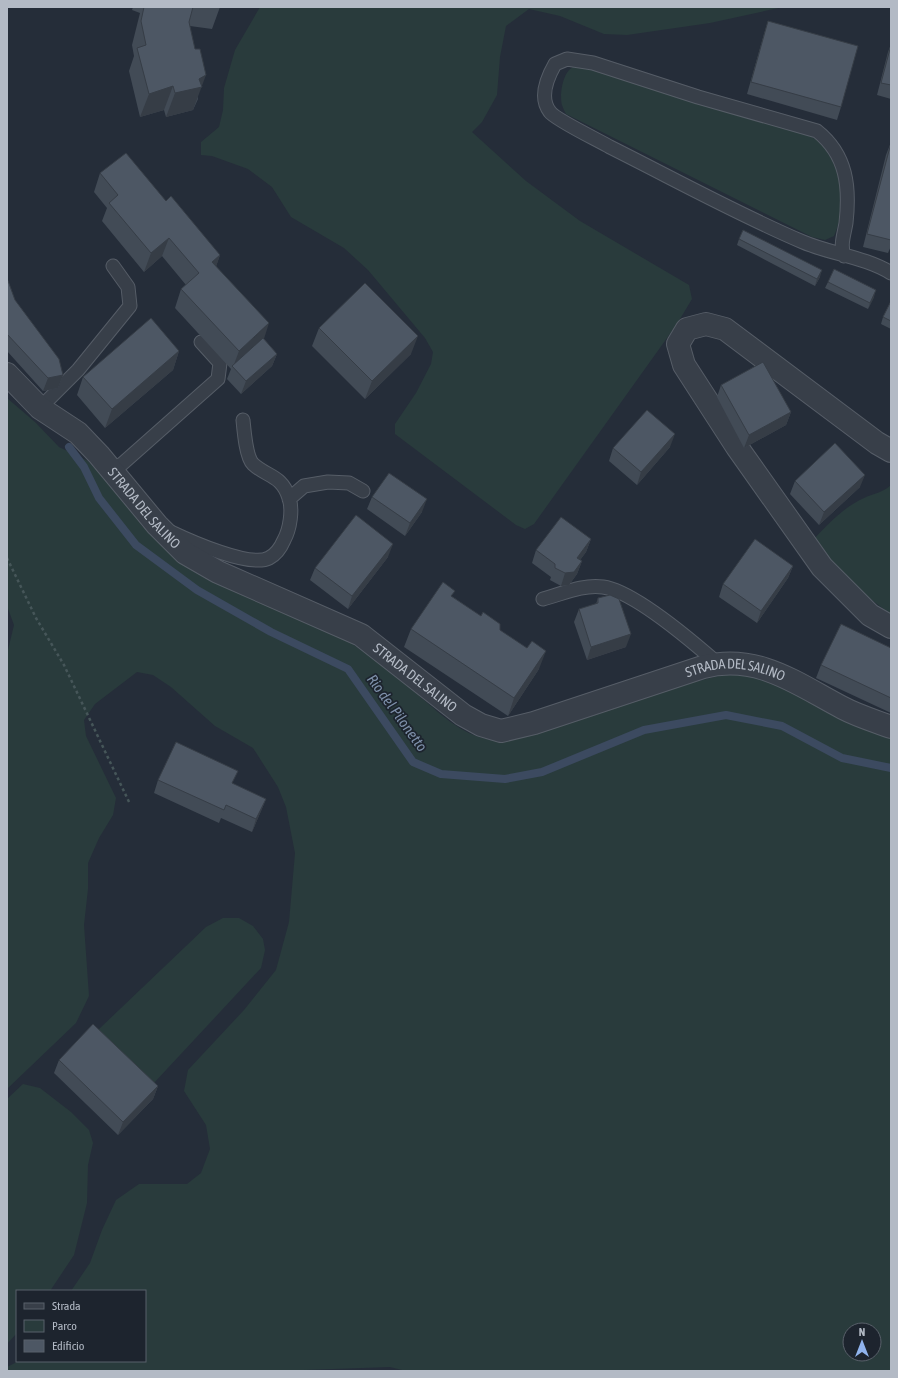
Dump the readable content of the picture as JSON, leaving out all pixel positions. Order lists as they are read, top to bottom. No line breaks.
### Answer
{"streets":{"street":["STRADA DEL SALINO"]},"water":["Rio del Pilonetto"],"legend":["Strada","Parco","Edificio"],"north":"top"}
